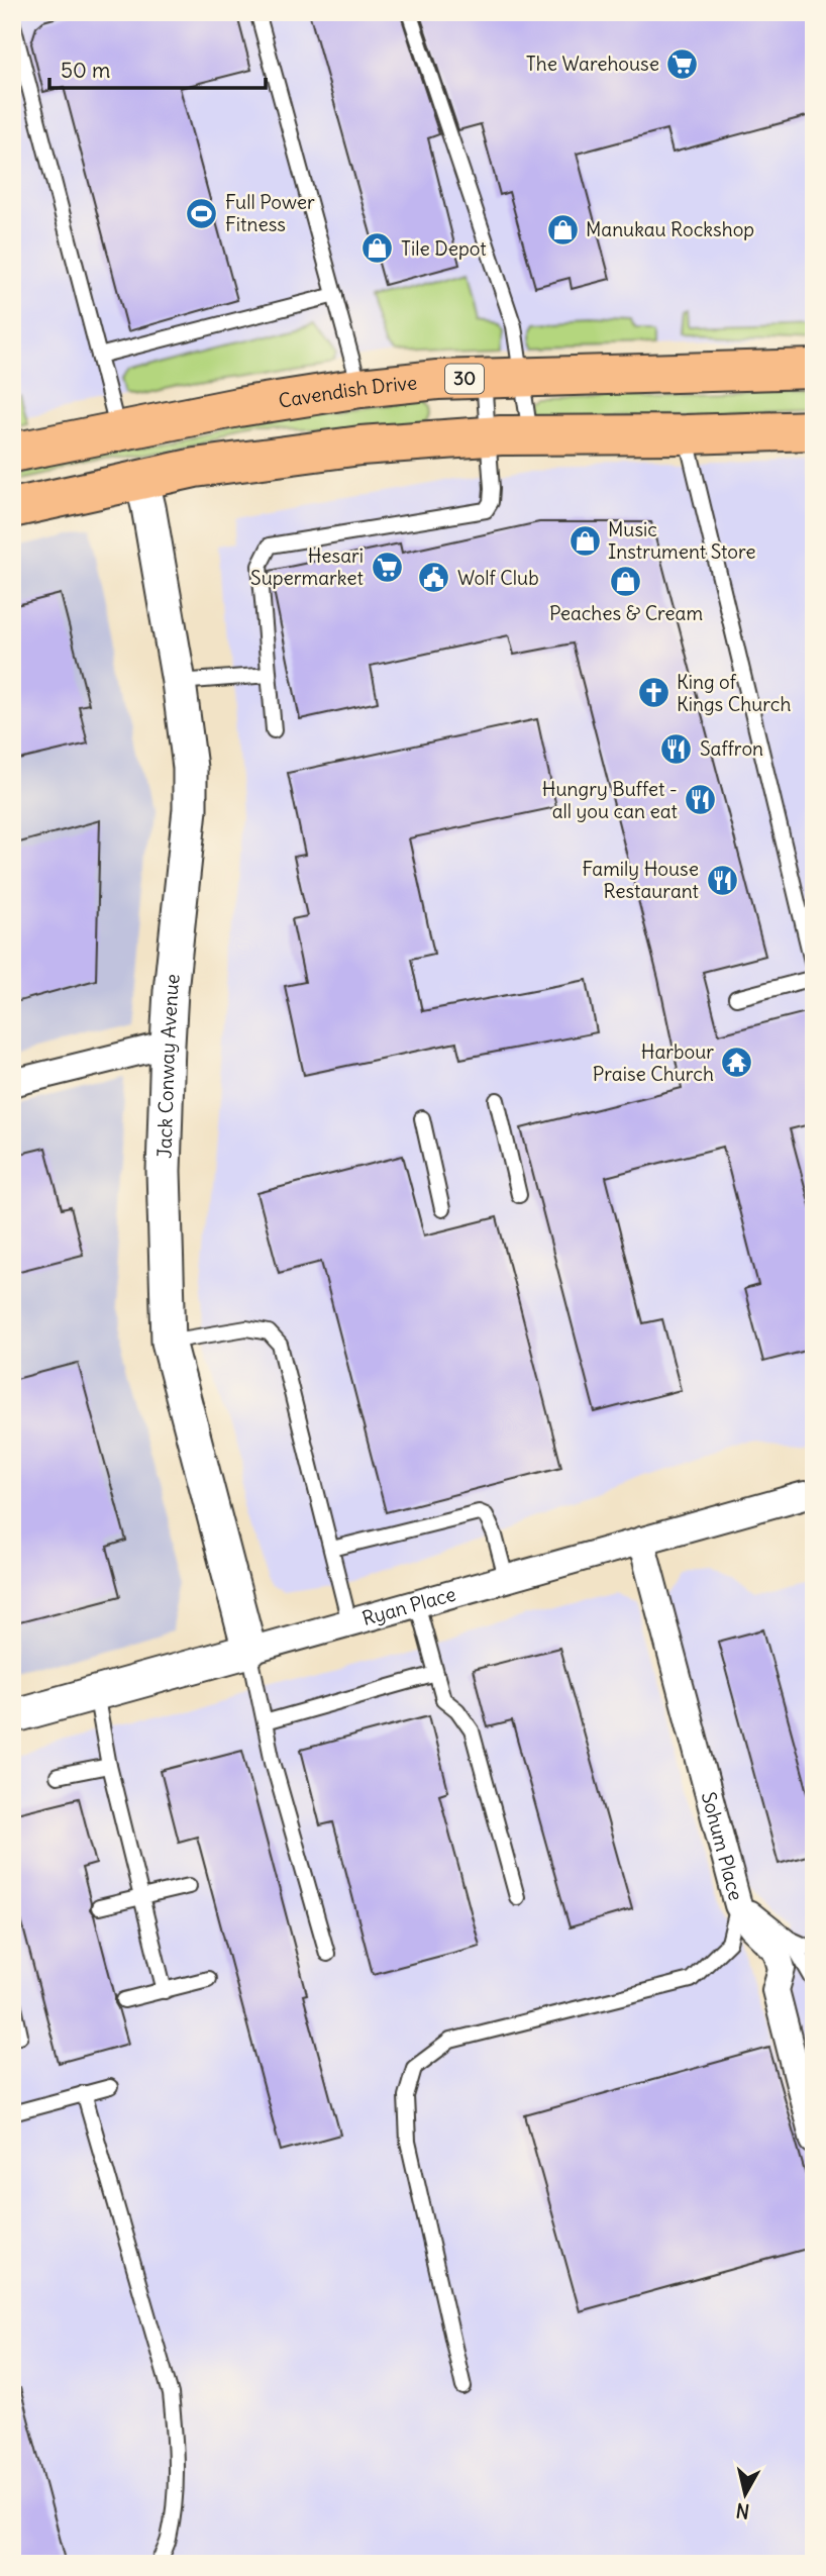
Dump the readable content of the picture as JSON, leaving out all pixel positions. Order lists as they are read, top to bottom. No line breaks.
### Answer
{"streets":{"main road":["30","Cavendish Drive"],"street":["Jack Conway Avenue","Ryan Place","Sohum Place"]},"crossings":[["Jack Conway Avenue","Ryan Place"],["Ryan Place","Sohum Place"]],"places":{"supermarket":["The Warehouse","Hesari Supermarket"],"sports":["Full Power Fitness"],"shop":["Manukau Rockshop","Tile Depot","Music Instrument Store","Peaches & Cream"],"public building":["Wolf Club"],"church":["King of Kings Church"],"restaurant":["Saffron","Hungry Buffet - all you can eat","Family House Restaurant"],"temple":["Harbour Praise Church"]},"scale_bar":"50 m","north":"bottom"}
